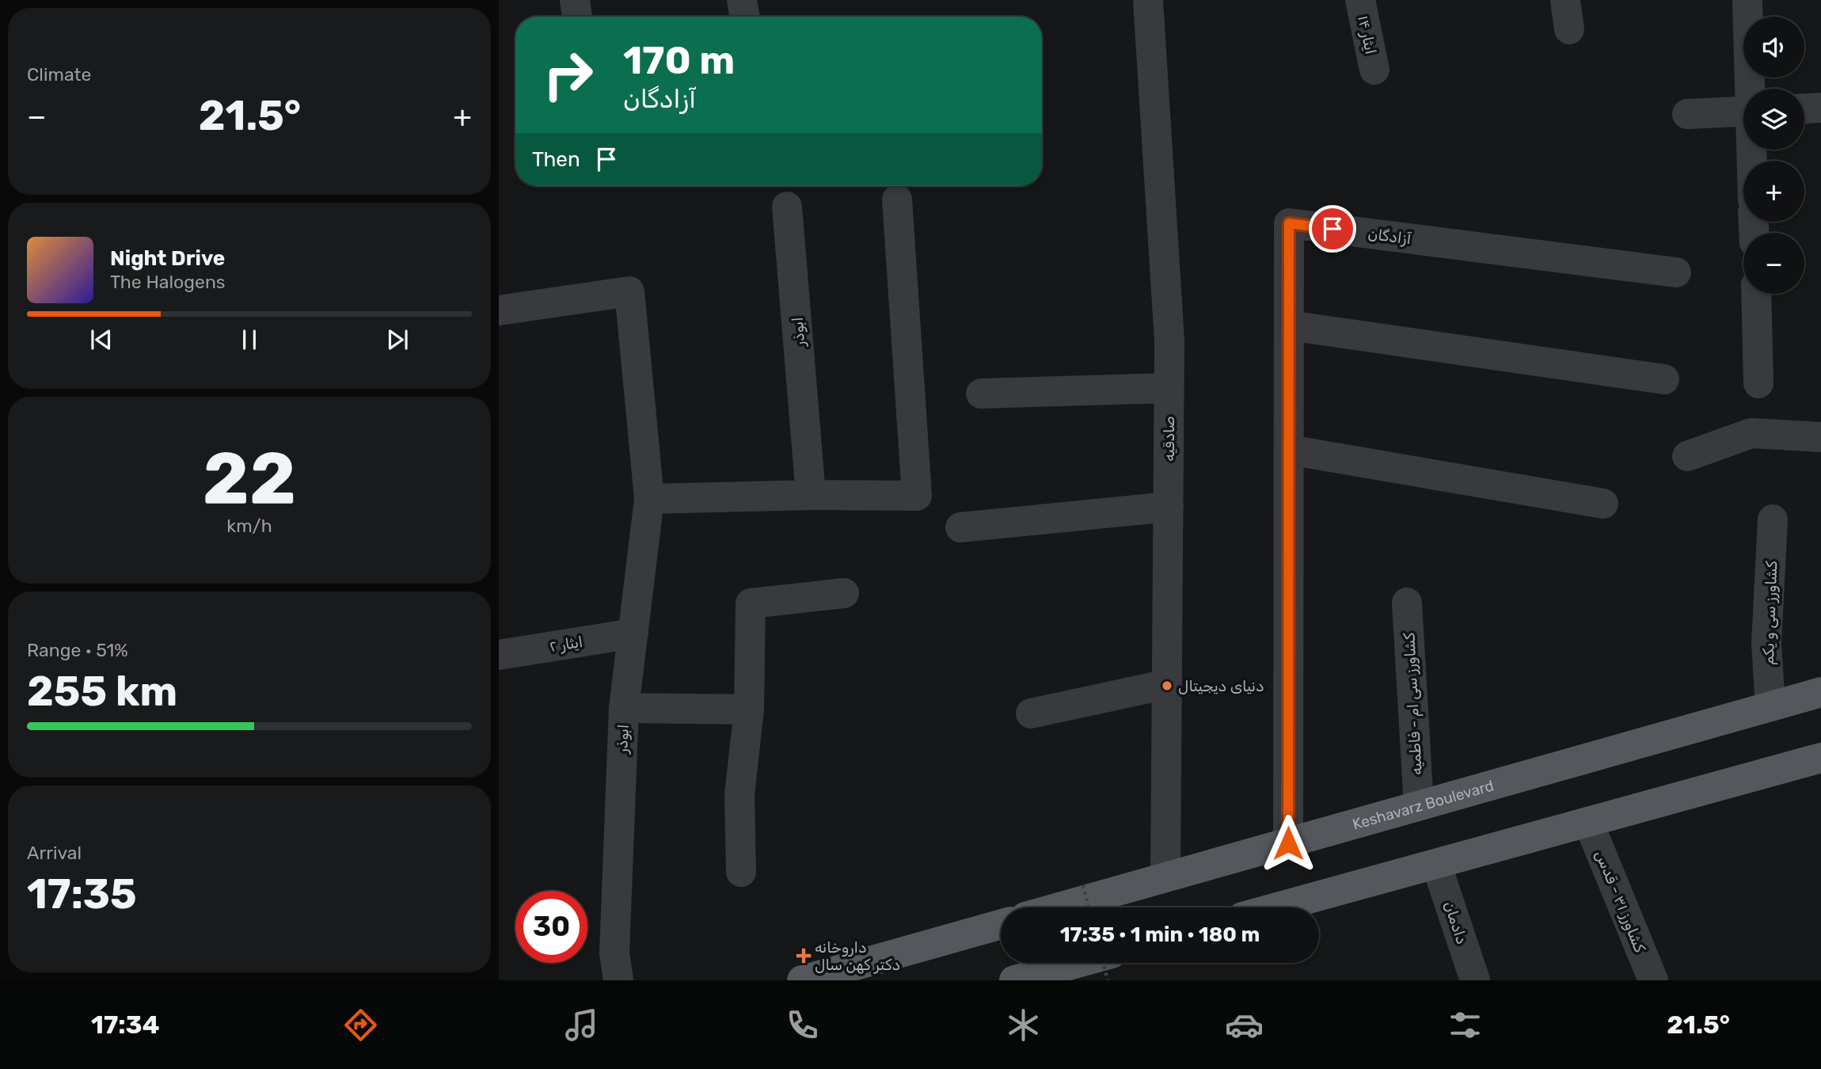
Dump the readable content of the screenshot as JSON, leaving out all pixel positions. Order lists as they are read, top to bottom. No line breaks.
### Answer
{"streets":{"main road":["Keshavarz Boulevard"],"street":["ایثار ۱۴","آزادگان","ابوذر","صادقیه","كشاورز سی و يكم","ایثار ۲","کشاورز سی ام - فاطمیه","کشاورز ۳۱ - قدس","دادمان"]},"crossings":[["آزادگان","Keshavarz Boulevard"],["ابوذر","ایثار ۲"],["صادقیه","Keshavarz Boulevard"],["كشاورز سی و يكم","Keshavarz Boulevard"],["کشاورز سی ام - فاطمیه","Keshavarz Boulevard"]],"places":{"other":["دنیای دیجیتال"],"health":["داروخانه دکتر کهن سال"]},"page":{"tile":["Climate",["22","km/h"],["Range · 51%","255 km"],["Arrival","17:35"]],"map_buttons":["+","−"],"turn":["170 m","آزادگان"],"heat":["−","21.5°","+"],"then":"Then","song":["Night Drive","The Halogens"],"limit":"30","trip":"17:35 · 1 min · 180 m","tabs":["17:34","21.5°"]}}
